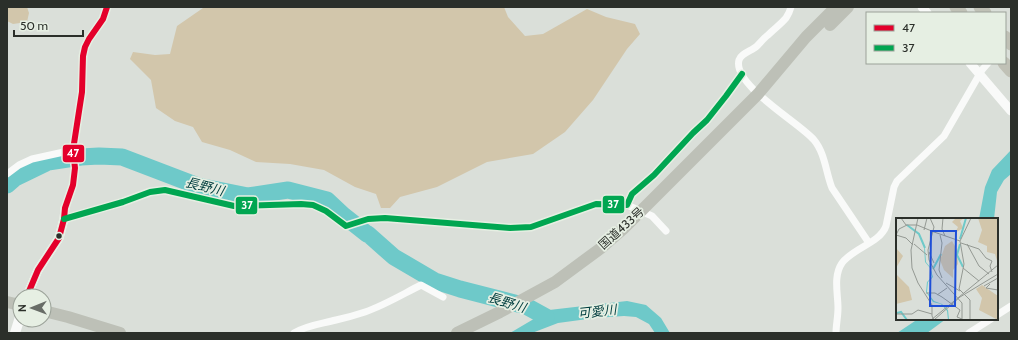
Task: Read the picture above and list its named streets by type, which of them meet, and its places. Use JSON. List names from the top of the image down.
{
  "streets": {
    "highway": ["国道433号"]
  },
  "water": ["長野川", "可愛川"],
  "lines": ["transit line 47", "transit line 37"],
  "legend": ["47", "37"],
  "scale_bar": "50 m",
  "north": "left"
}
